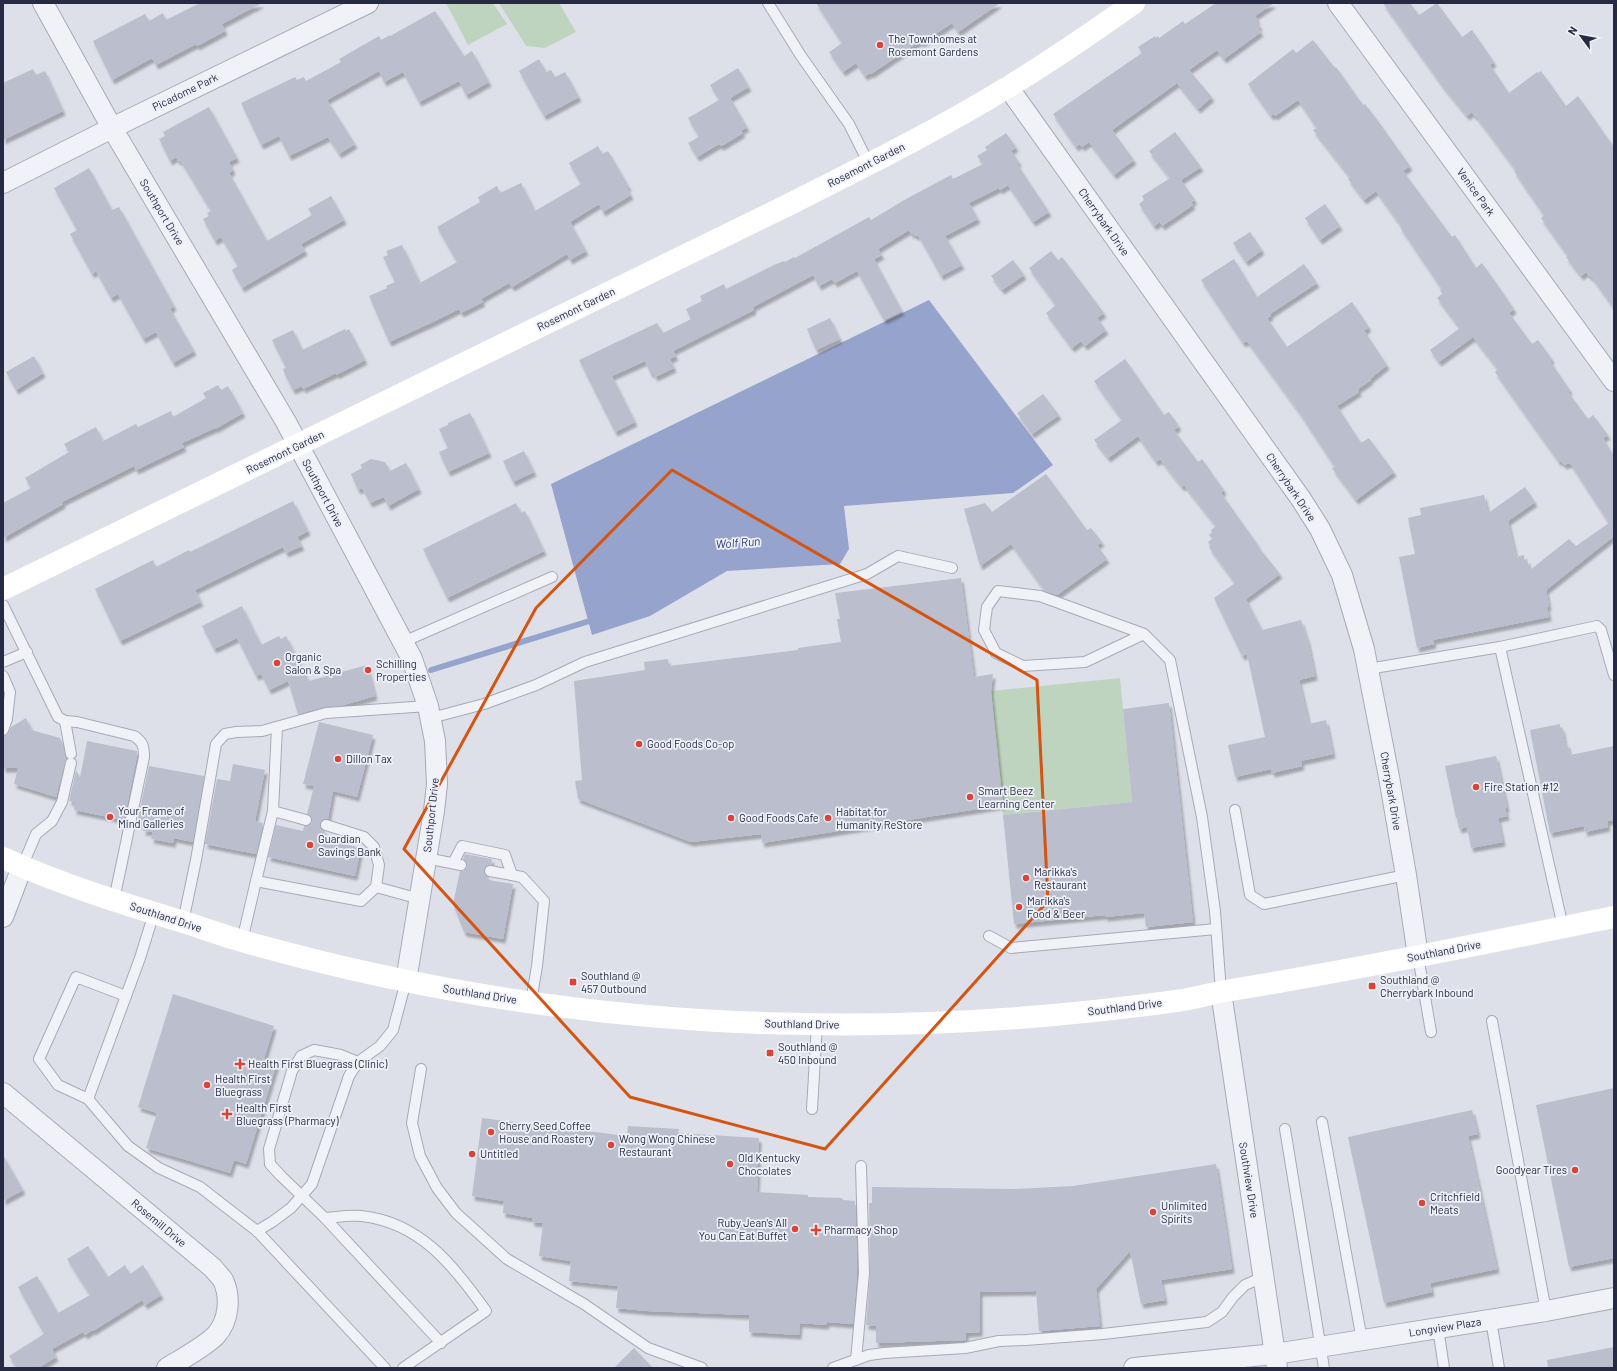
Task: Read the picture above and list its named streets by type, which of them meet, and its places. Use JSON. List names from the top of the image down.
{
  "streets": {
    "main road": ["Rosemont Garden", "Southland Drive"],
    "street": [
      "Picadome Park",
      "Venice Park",
      "Southport Drive",
      "Cherrybark Drive",
      "Southview Drive",
      "Rosemill Drive",
      "Longview Plaza"
    ]
  },
  "crossings": [
    ["Picadome Park", "Southport Drive"],
    ["Rosemont Garden", "Southport Drive"],
    ["Rosemont Garden", "Cherrybark Drive"],
    ["Southport Drive", "Southland Drive"],
    ["Cherrybark Drive", "Southland Drive"],
    ["Southland Drive", "Southview Drive"],
    ["Southview Drive", "Longview Plaza"]
  ],
  "water": ["Wolf Run"],
  "places": {
    "other": [
      "The Townhomes at Rosemont Gardens",
      "Organic Salon & Spa",
      "Schilling Properties",
      "Good Foods Co-op",
      "Dillon Tax",
      "Fire Station #12",
      "Smart Beez Learning Center",
      "Your Frame of Mind Galleries",
      "Good Foods Cafe",
      "Habitat for Humanity ReStore",
      "Guardian Savings Bank",
      "Marikka's Restaurant",
      "Marikka's Food & Beer",
      "Health First Bluegrass",
      "Cherry Seed Coffee House and Roastery",
      "Wong Wong Chinese Restaurant",
      "Untitled",
      "Old Kentucky Chocolates",
      "Goodyear Tires",
      "Critchfield Meats",
      "Unlimited Spirits",
      "Ruby Jean's All You Can Eat Buffet"
    ],
    "transit": ["Southland @ 457 Outbound", "Southland @ Cherrybark Inbound", "Southland @ 450 Inbound"],
    "health": ["Health First Bluegrass (Clinic)", "Health First Bluegrass (Pharmacy)", "Pharmacy Shop"]
  },
  "north": "top left"
}
